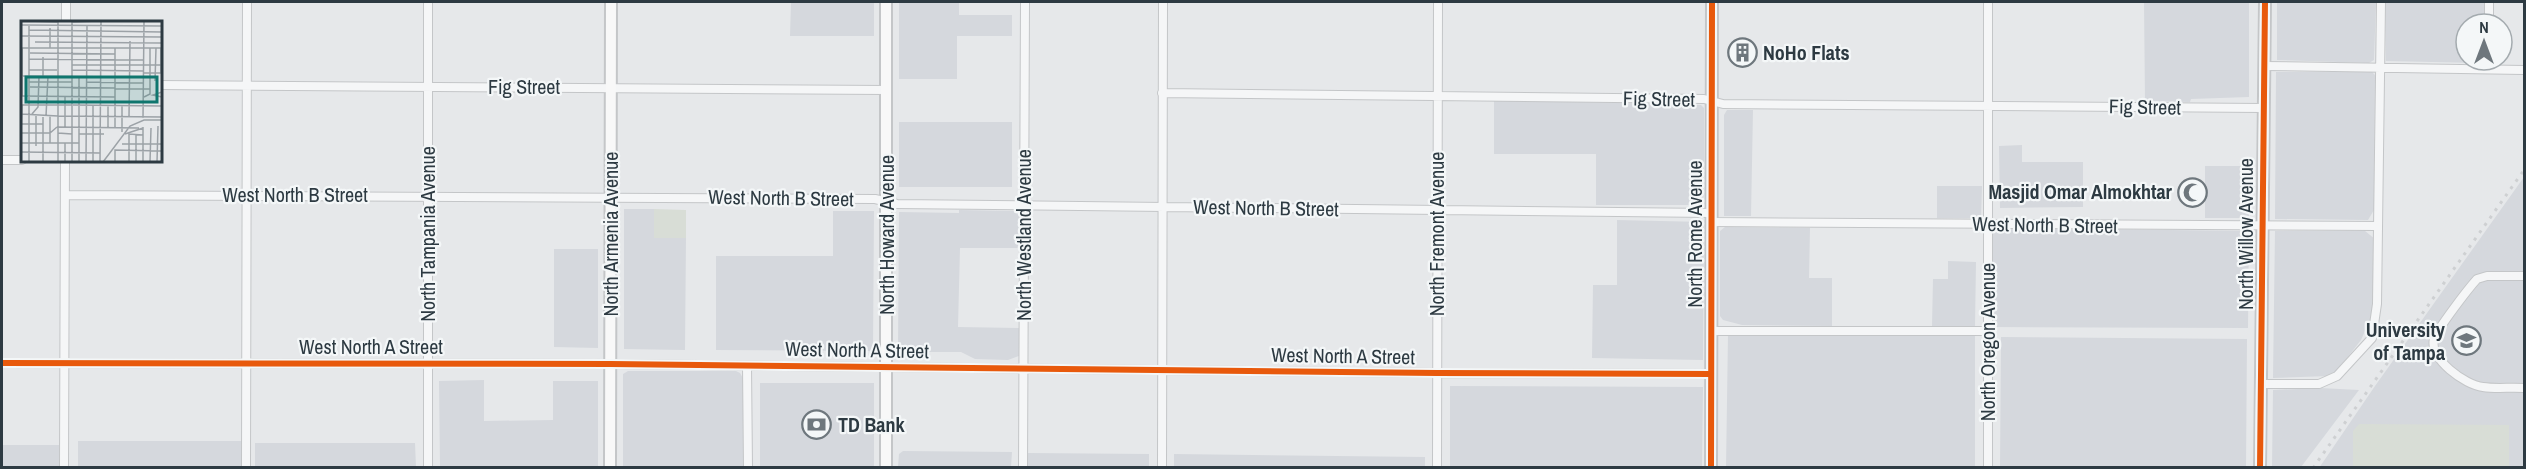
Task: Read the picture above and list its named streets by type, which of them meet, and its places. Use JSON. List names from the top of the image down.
{
  "streets": {
    "main road": [
      "North Armenia Avenue",
      "North Rome Avenue",
      "North Willow Avenue",
      "North Howard Avenue"
    ],
    "street": [
      "Fig Street",
      "West North B Street",
      "North Tampania Avenue",
      "North Fremont Avenue",
      "North Westland Avenue",
      "North Oregon Avenue",
      "West North A Street"
    ]
  },
  "crossings": [
    ["Fig Street", "North Tampania Avenue"],
    ["Fig Street", "North Armenia Avenue"],
    ["Fig Street", "North Fremont Avenue"],
    ["Fig Street", "North Rome Avenue"],
    ["Fig Street", "North Willow Avenue"],
    ["Fig Street", "North Howard Avenue"],
    ["Fig Street", "North Oregon Avenue"],
    ["West North B Street", "North Tampania Avenue"],
    ["West North B Street", "North Armenia Avenue"],
    ["West North B Street", "North Fremont Avenue"],
    ["West North B Street", "North Rome Avenue"],
    ["West North B Street", "North Willow Avenue"],
    ["West North B Street", "North Howard Avenue"],
    ["West North B Street", "North Westland Avenue"],
    ["West North B Street", "North Oregon Avenue"],
    ["North Tampania Avenue", "West North A Street"],
    ["North Armenia Avenue", "West North A Street"],
    ["North Fremont Avenue", "West North A Street"],
    ["North Rome Avenue", "West North A Street"],
    ["North Howard Avenue", "West North A Street"],
    ["North Westland Avenue", "West North A Street"]
  ],
  "places": {
    "building": ["NoHo Flats"],
    "mosque": ["Masjid Omar Almokhtar"],
    "school or university": ["University of Tampa"],
    "bank": ["TD Bank"]
  },
  "north": "top"
}
